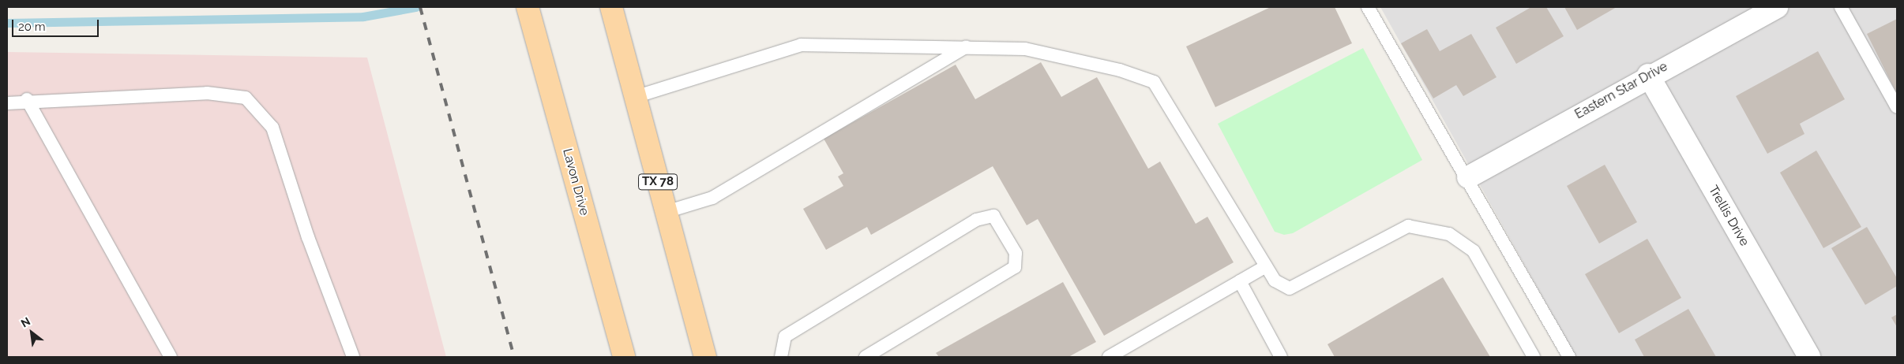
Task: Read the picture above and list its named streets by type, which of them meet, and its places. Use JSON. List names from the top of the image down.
{
  "streets": {
    "main road": ["Lavon Drive", "TX 78"],
    "street": ["Eastern Star Drive", "Trellis Drive"]
  },
  "crossings": [
    ["Eastern Star Drive", "Trellis Drive"]
  ],
  "scale_bar": "20 m",
  "north": "top left"
}
